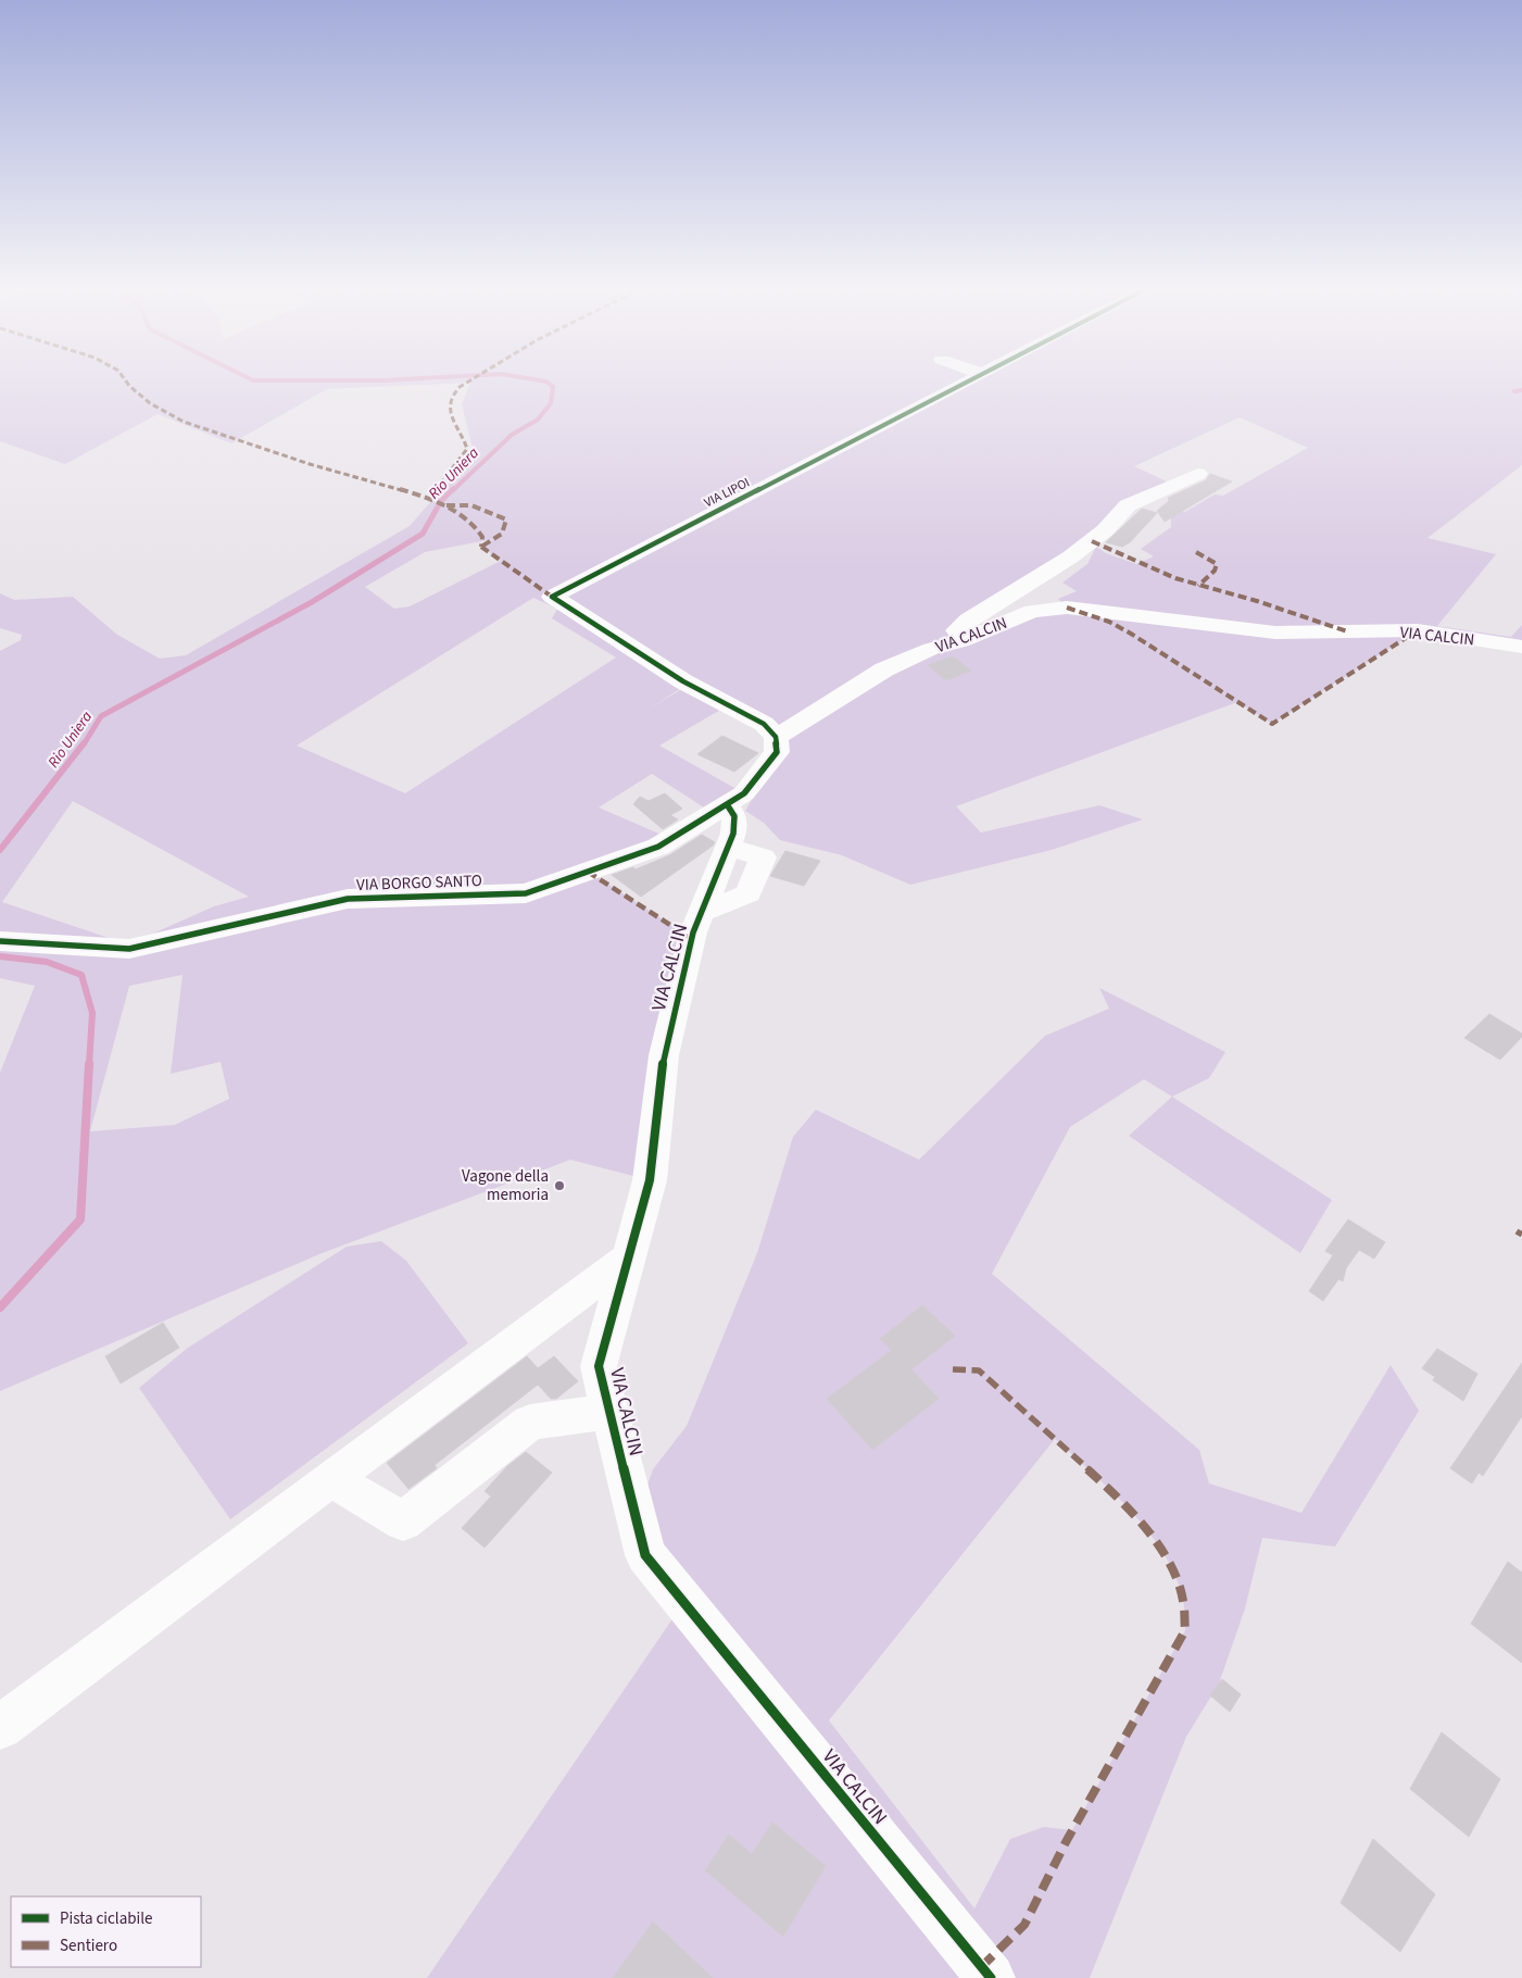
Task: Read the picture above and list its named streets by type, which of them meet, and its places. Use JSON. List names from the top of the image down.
{
  "streets": {
    "street": ["VIA LIPOI", "VIA CALCIN", "VIA BORGO SANTO"]
  },
  "crossings": [
    ["VIA LIPOI", "VIA CALCIN"],
    ["VIA CALCIN", "VIA BORGO SANTO"]
  ],
  "water": ["Rio Uniera"],
  "places": ["Vagone della memoria"],
  "legend": ["Pista ciclabile", "Sentiero"]
}
